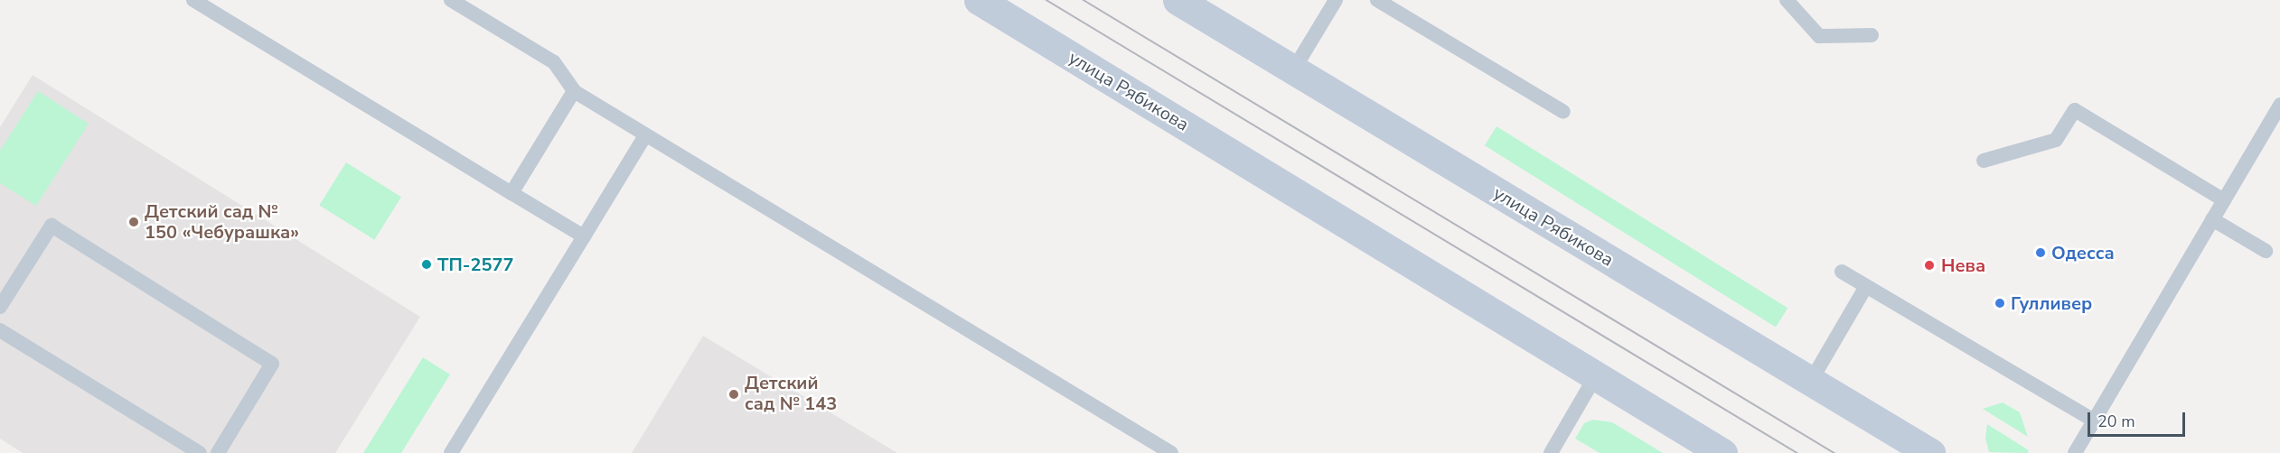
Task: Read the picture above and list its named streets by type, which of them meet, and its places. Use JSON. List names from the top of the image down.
{
  "streets": {
    "main road": ["улица Рябикова"]
  },
  "places": [
    "Детский сад № 150 «Чебурашка»",
    "Одесса",
    "ТП-2577",
    "Нева",
    "Гулливер",
    "Детский сад № 143"
  ],
  "scale_bar": "20 m"
}
